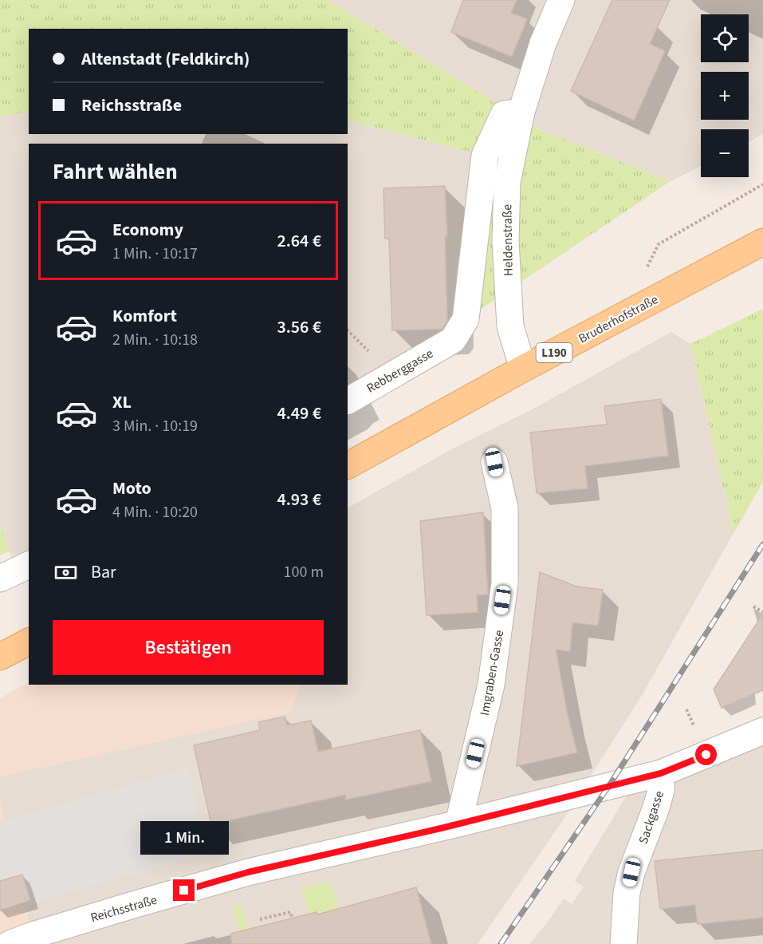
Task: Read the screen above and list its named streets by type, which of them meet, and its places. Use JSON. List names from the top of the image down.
{
  "streets": {
    "main road": ["Bruderhofstraße", "L190"],
    "street": [
      "Heldenstraße",
      "Rebberggasse",
      "Imgraben-Gasse",
      "Sackgasse",
      "Reichsstraße"
    ]
  },
  "crossings": [
    ["Heldenstraße", "Bruderhofstraße"],
    ["Heldenstraße", "Rebberggasse"],
    ["Imgraben-Gasse", "Reichsstraße"],
    ["Sackgasse", "Reichsstraße"]
  ],
  "page": {
    "map_buttons": ["+", "−"],
    "banner": ["Altenstadt (Feldkirch)", "Reichsstraße"],
    "heading": "Fahrt wählen",
    "list": [
      {
        "name": "Economy",
        "note": "1 Min. · 10:17",
        "value": "2.64 €"
      },
      {
        "name": "Komfort",
        "note": "2 Min. · 10:18",
        "value": "3.56 €"
      },
      {
        "name": "XL",
        "note": "3 Min. · 10:19",
        "value": "4.49 €"
      },
      {
        "name": "Moto",
        "note": "4 Min. · 10:20",
        "value": "4.93 €"
      }
    ],
    "pay": ["Bar", "100 m"],
    "buttons": "Bestätigen",
    "bubble": "1 Min."
  }
}
